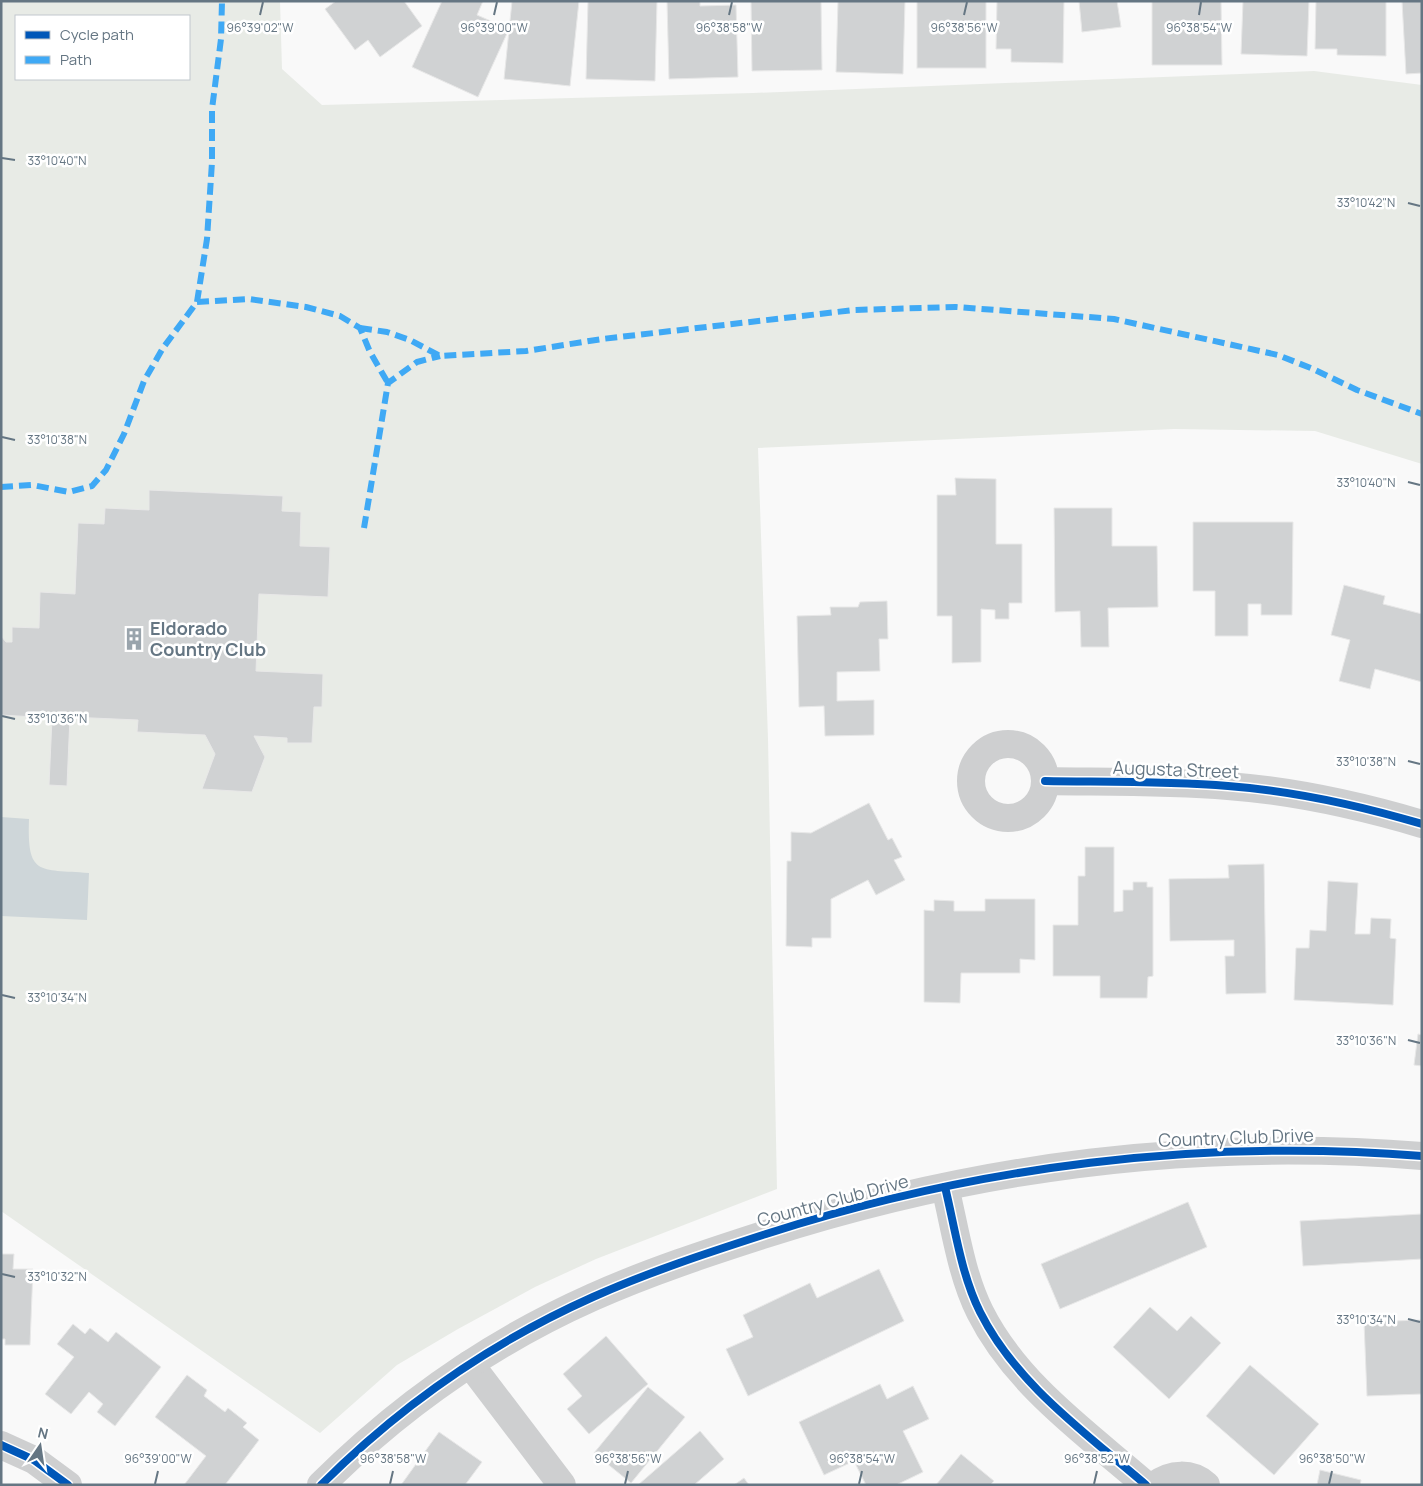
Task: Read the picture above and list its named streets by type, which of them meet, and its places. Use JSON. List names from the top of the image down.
{
  "streets": {
    "street": ["Augusta Street", "Country Club Drive"]
  },
  "places": {
    "building": ["Eldorado Country Club"]
  },
  "legend": ["Cycle path", "Path"],
  "north": "top",
  "coordinates": [
    "96°39'02\"W",
    "96°39'00\"W",
    "96°38'58\"W",
    "96°38'56\"W",
    "96°38'54\"W",
    "33°10'40\"N",
    "33°10'42\"N",
    "33°10'38\"N",
    "33°10'36\"N",
    "33°10'34\"N",
    "33°10'32\"N",
    "96°38'52\"W",
    "96°38'50\"W"
  ]
}
